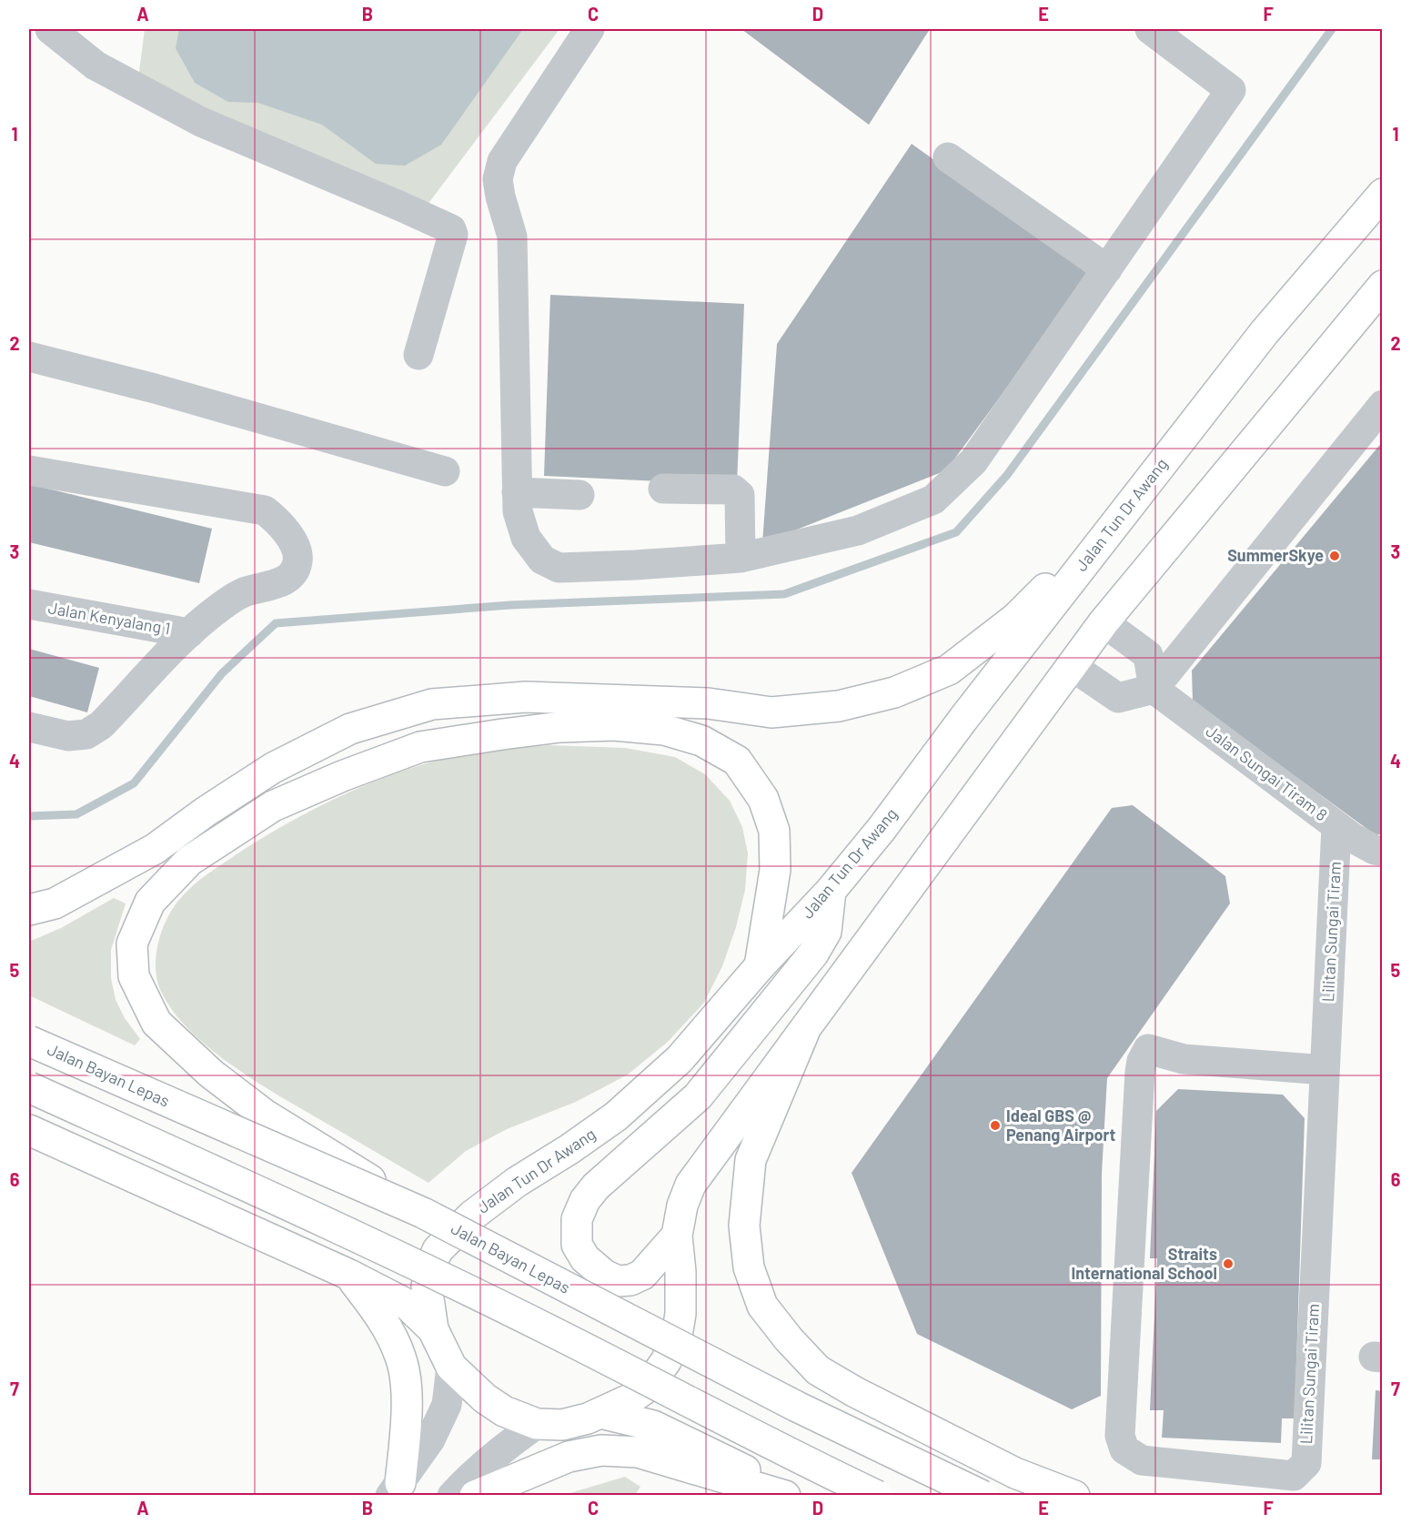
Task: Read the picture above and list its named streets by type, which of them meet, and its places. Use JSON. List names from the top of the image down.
{
  "streets": {
    "main road": ["Jalan Tun Dr Awang", "Jalan Bayan Lepas"],
    "street": ["Jalan Kenyalang 1", "Jalan Sungai Tiram 8", "Lilitan Sungai Tiram"]
  },
  "crossings": [
    ["Jalan Sungai Tiram 8", "Lilitan Sungai Tiram"]
  ],
  "places": ["SummerSkye", "Ideal GBS @ Penang Airport", "Straits International School"],
  "grid": {
    "columns": [
      "A",
      "B",
      "C",
      "D",
      "E",
      "F"
    ],
    "rows": [
      "1",
      "2",
      "3",
      "4",
      "5",
      "6",
      "7"
    ]
  }
}
